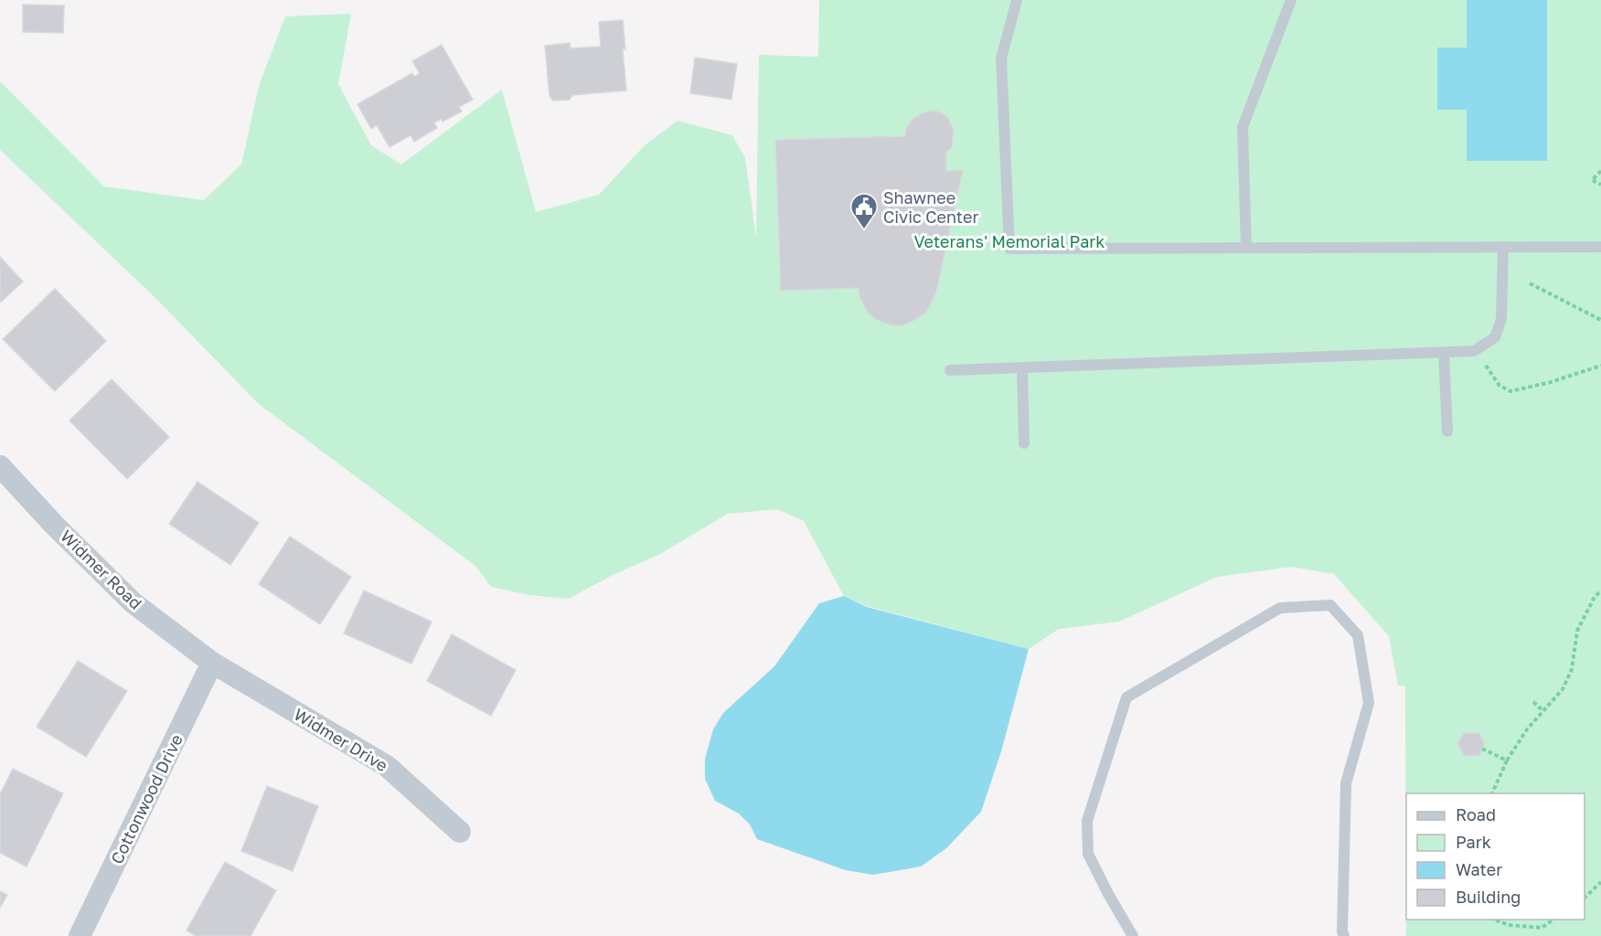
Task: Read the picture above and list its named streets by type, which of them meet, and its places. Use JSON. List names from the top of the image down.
{
  "streets": {
    "street": ["Widmer Road", "Widmer Drive", "Cottonwood Drive"]
  },
  "crossings": [
    ["Widmer Road", "Widmer Drive"],
    ["Widmer Road", "Cottonwood Drive"],
    ["Widmer Drive", "Cottonwood Drive"]
  ],
  "parks": ["Veterans' Memorial Park"],
  "places": {
    "public building": ["Shawnee Civic Center"]
  },
  "legend": [
    "Road",
    "Park",
    "Water",
    "Building"
  ]
}
